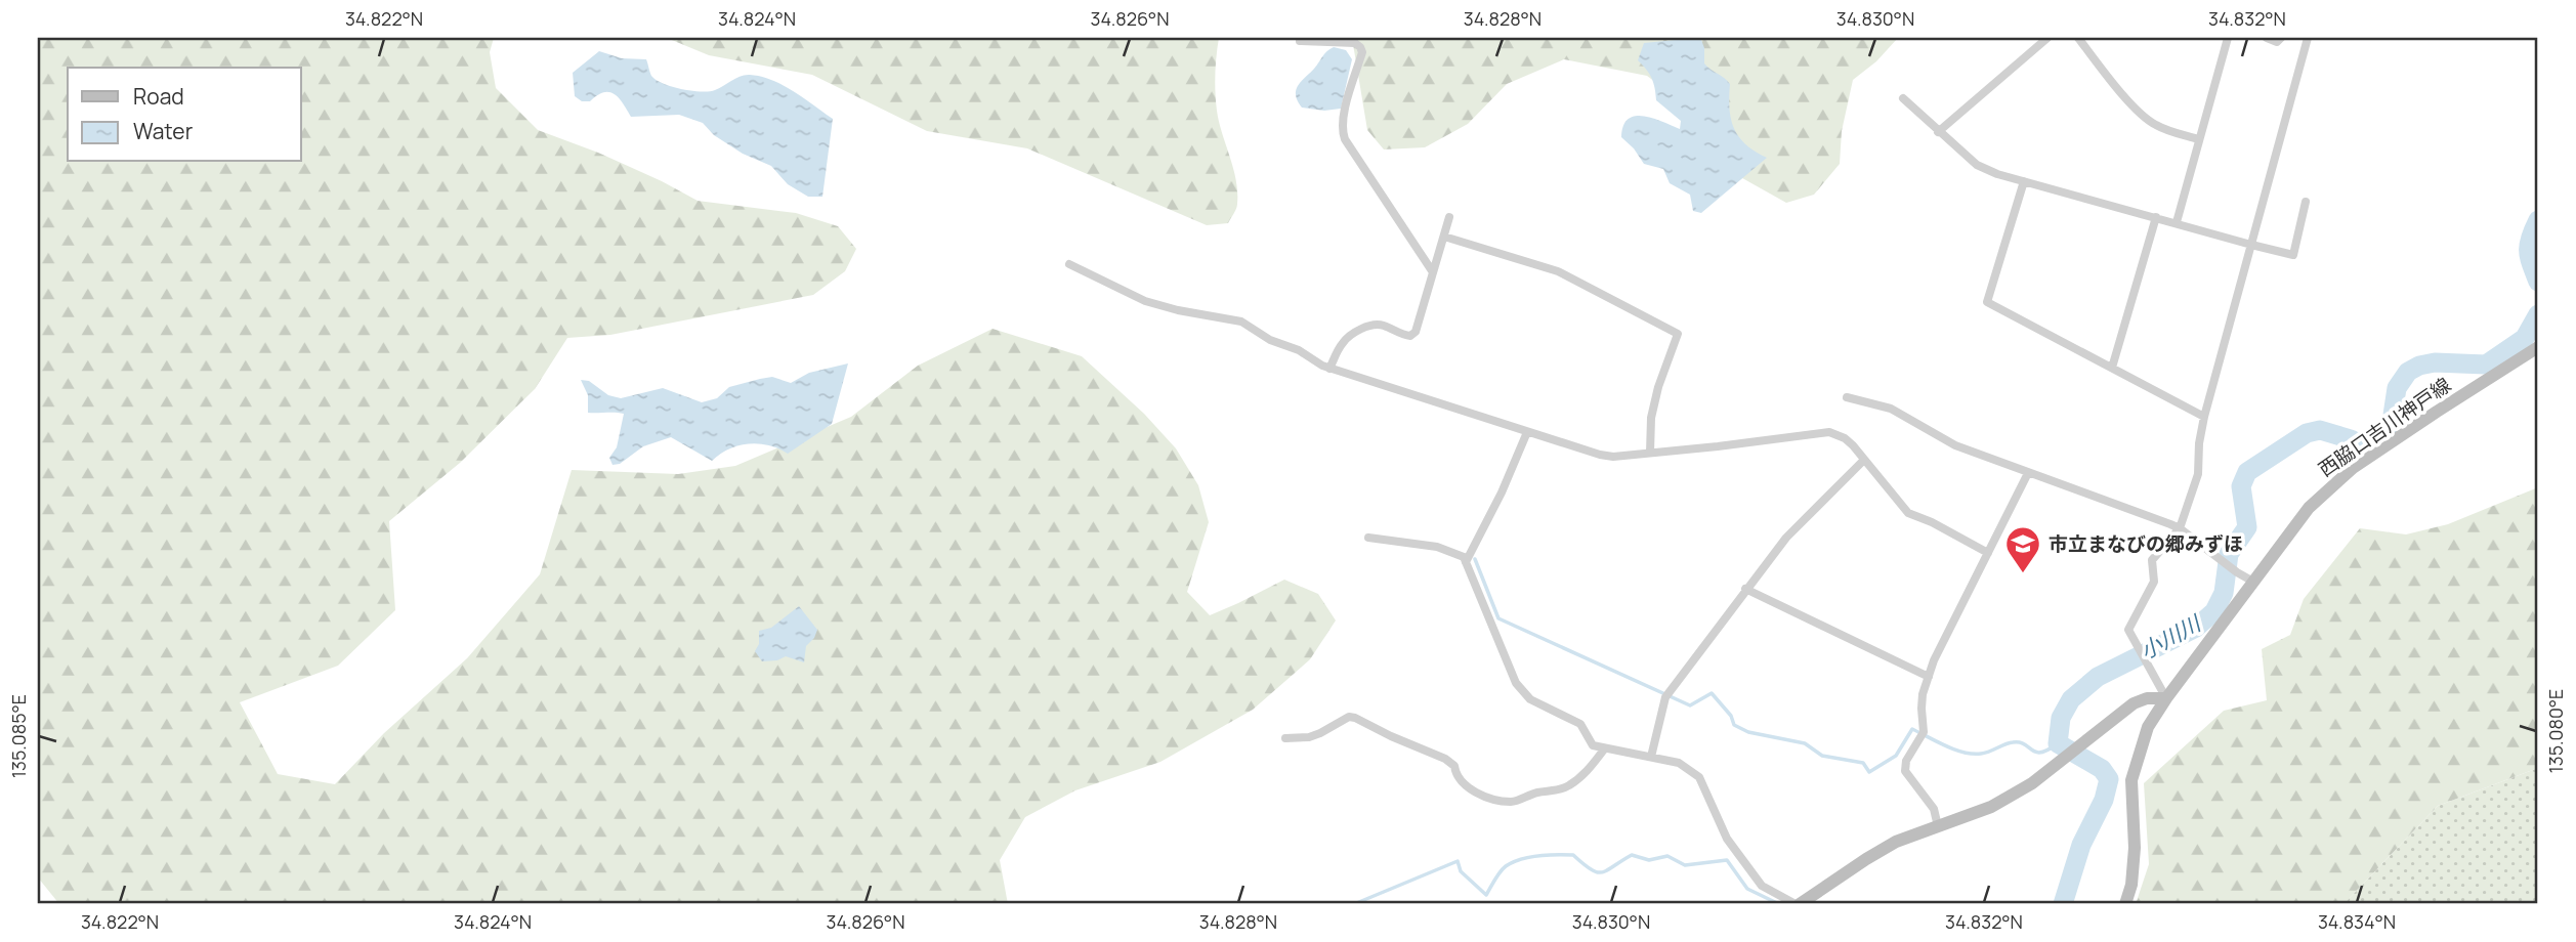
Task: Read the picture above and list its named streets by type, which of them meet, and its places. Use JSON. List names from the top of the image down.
{
  "streets": {
    "main road": ["西脇口吉川神戸線"]
  },
  "water": ["小川川"],
  "places": {
    "school or university": ["市立まなびの郷みずほ"]
  },
  "legend": ["Road", "Water"],
  "coordinates": [
    "34.822°N",
    "34.824°N",
    "34.826°N",
    "34.828°N",
    "34.830°N",
    "34.832°N",
    "135.080°E",
    "135.085°E",
    "34.834°N"
  ]
}
